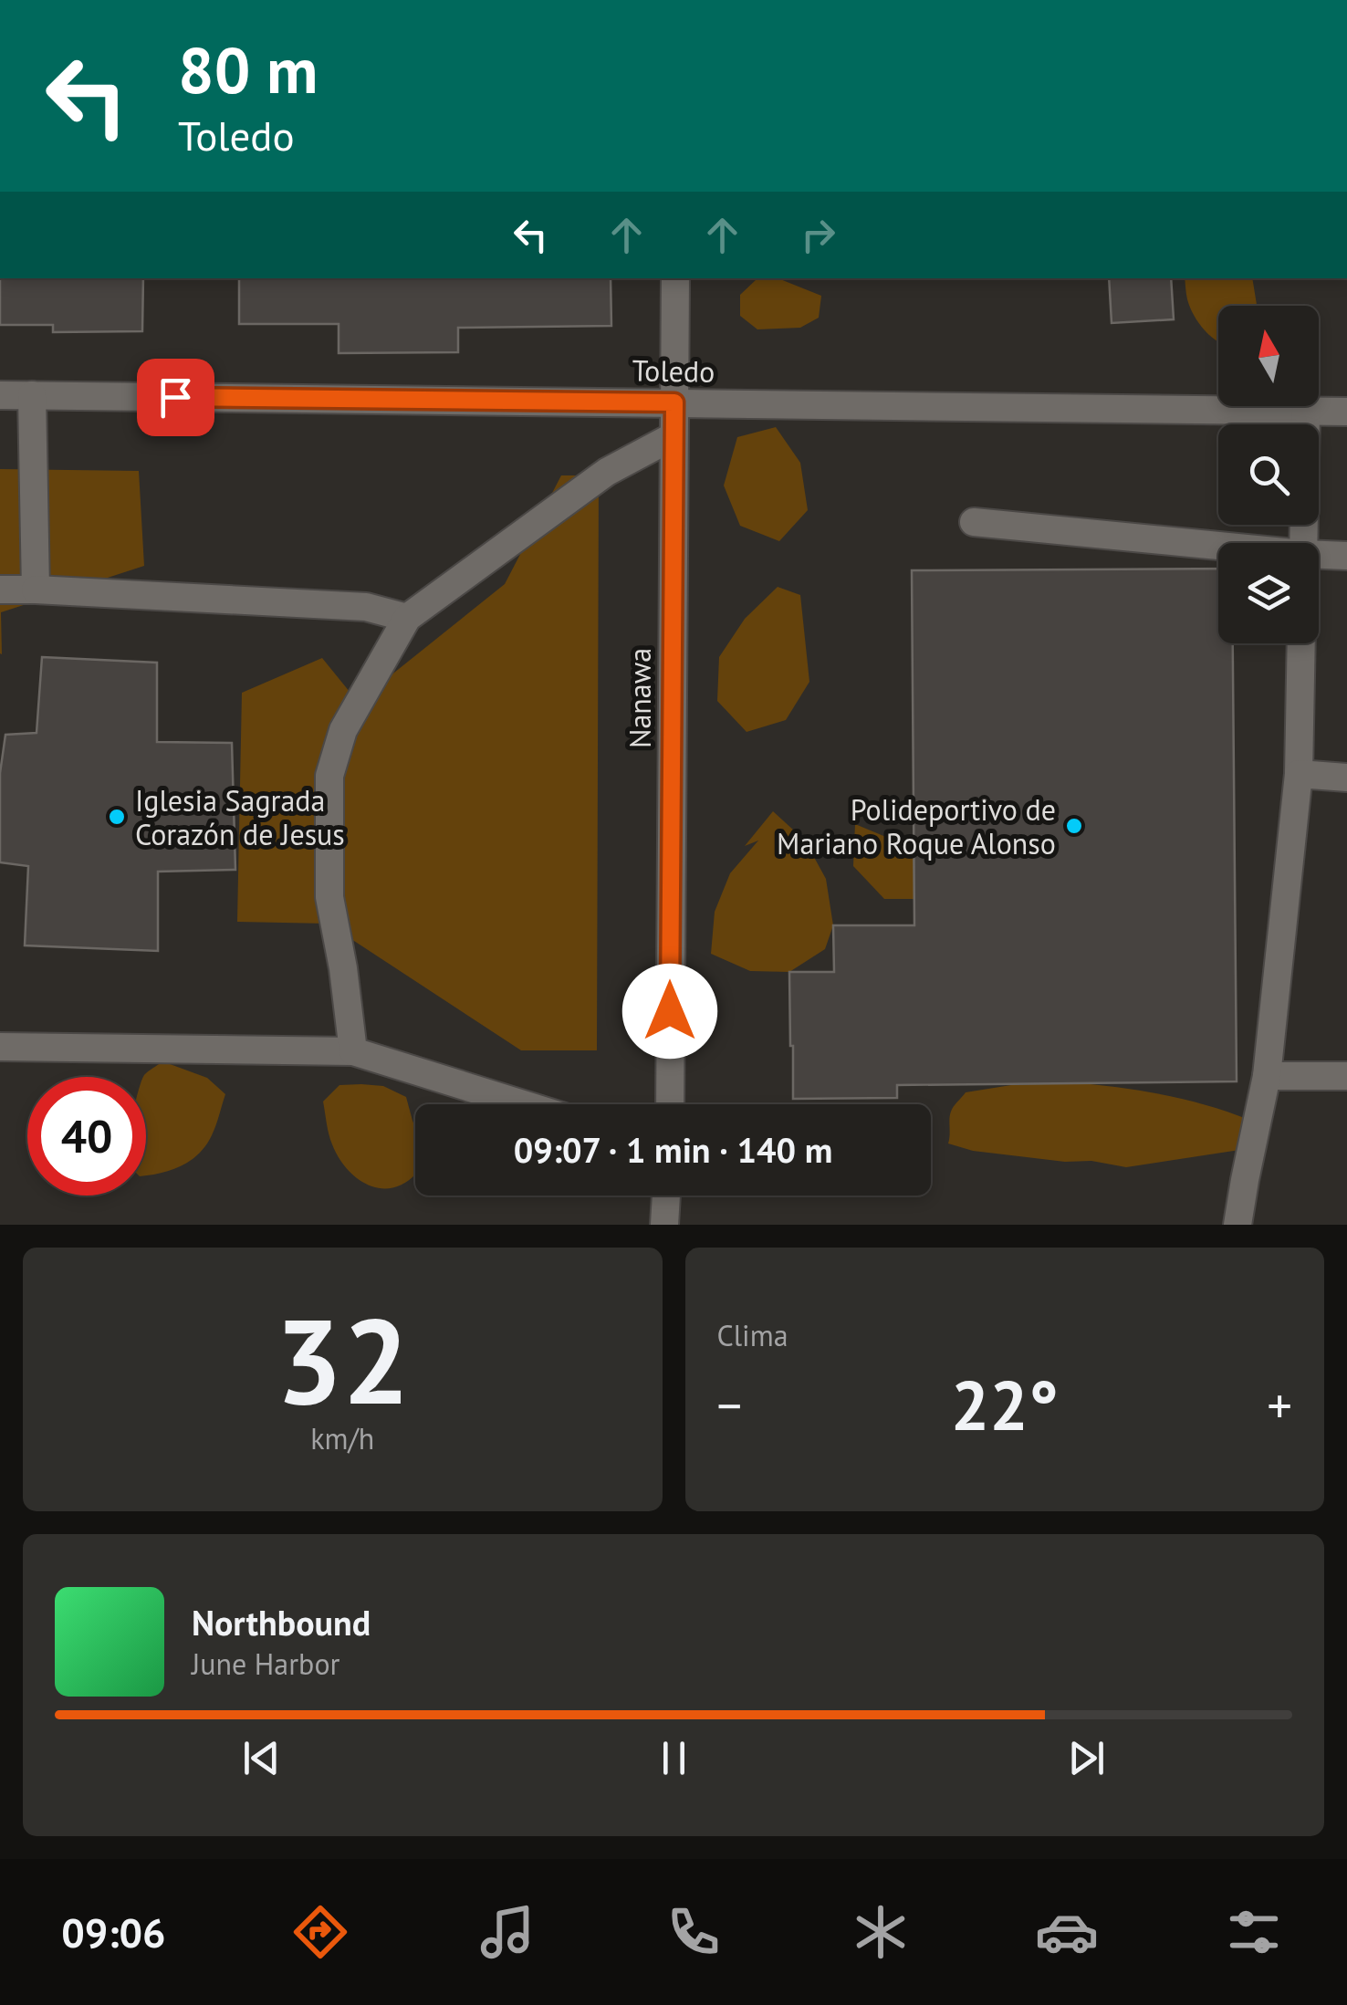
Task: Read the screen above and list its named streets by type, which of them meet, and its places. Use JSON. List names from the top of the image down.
{
  "streets": {
    "street": ["Toledo", "Nanawa"]
  },
  "crossings": [
    ["Toledo", "Nanawa"]
  ],
  "places": ["Iglesia Sagrada Corazón de Jesus", "Polideportivo de Mariano Roque Alonso"],
  "north": "top",
  "page": {
    "turn": ["80 m", "Toledo"],
    "limit": "40",
    "trip": "09:07 · 1 min · 140 m",
    "tile": [
      ["32", "km/h"],
      "Clima"
    ],
    "heat": ["−", "22°", "+"],
    "song": ["Northbound", "June Harbor"],
    "tabs": "09:06"
  }
}
